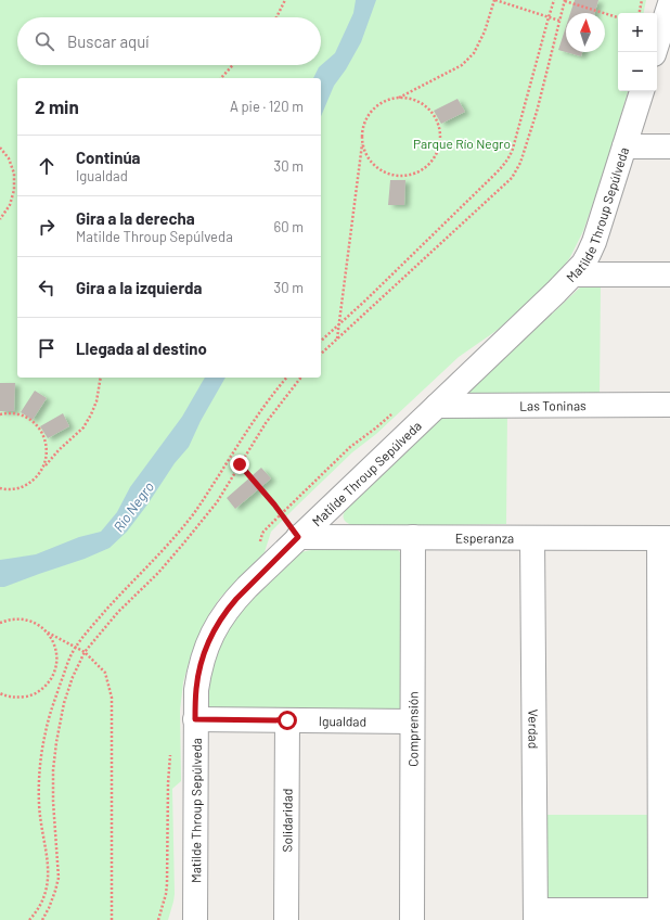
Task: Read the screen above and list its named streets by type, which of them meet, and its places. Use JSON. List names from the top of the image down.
{
  "streets": {
    "street": [
      "Matilde Throup Sepúlveda",
      "Las Toninas",
      "Esperanza",
      "Igualdad",
      "Comprensión",
      "Verdad",
      "Solidaridad"
    ]
  },
  "crossings": [
    ["Matilde Throup Sepúlveda", "Las Toninas"],
    ["Matilde Throup Sepúlveda", "Esperanza"],
    ["Matilde Throup Sepúlveda", "Igualdad"],
    ["Esperanza", "Comprensión"],
    ["Esperanza", "Verdad"],
    ["Igualdad", "Comprensión"],
    ["Igualdad", "Solidaridad"]
  ],
  "water": ["Río Negro"],
  "parks": ["Parque Río Negro"],
  "north": "top",
  "page": {
    "map_buttons": ["+", "−"],
    "search": "Buscar aquí",
    "heading": ["2 min", "A pie · 120 m"],
    "list": [
      ["Continúa", "Igualdad", "30 m"],
      ["Gira a la derecha", "Matilde Throup Sepúlveda", "60 m"],
      ["Gira a la izquierda", "30 m"],
      "Llegada al destino"
    ]
  }
}
